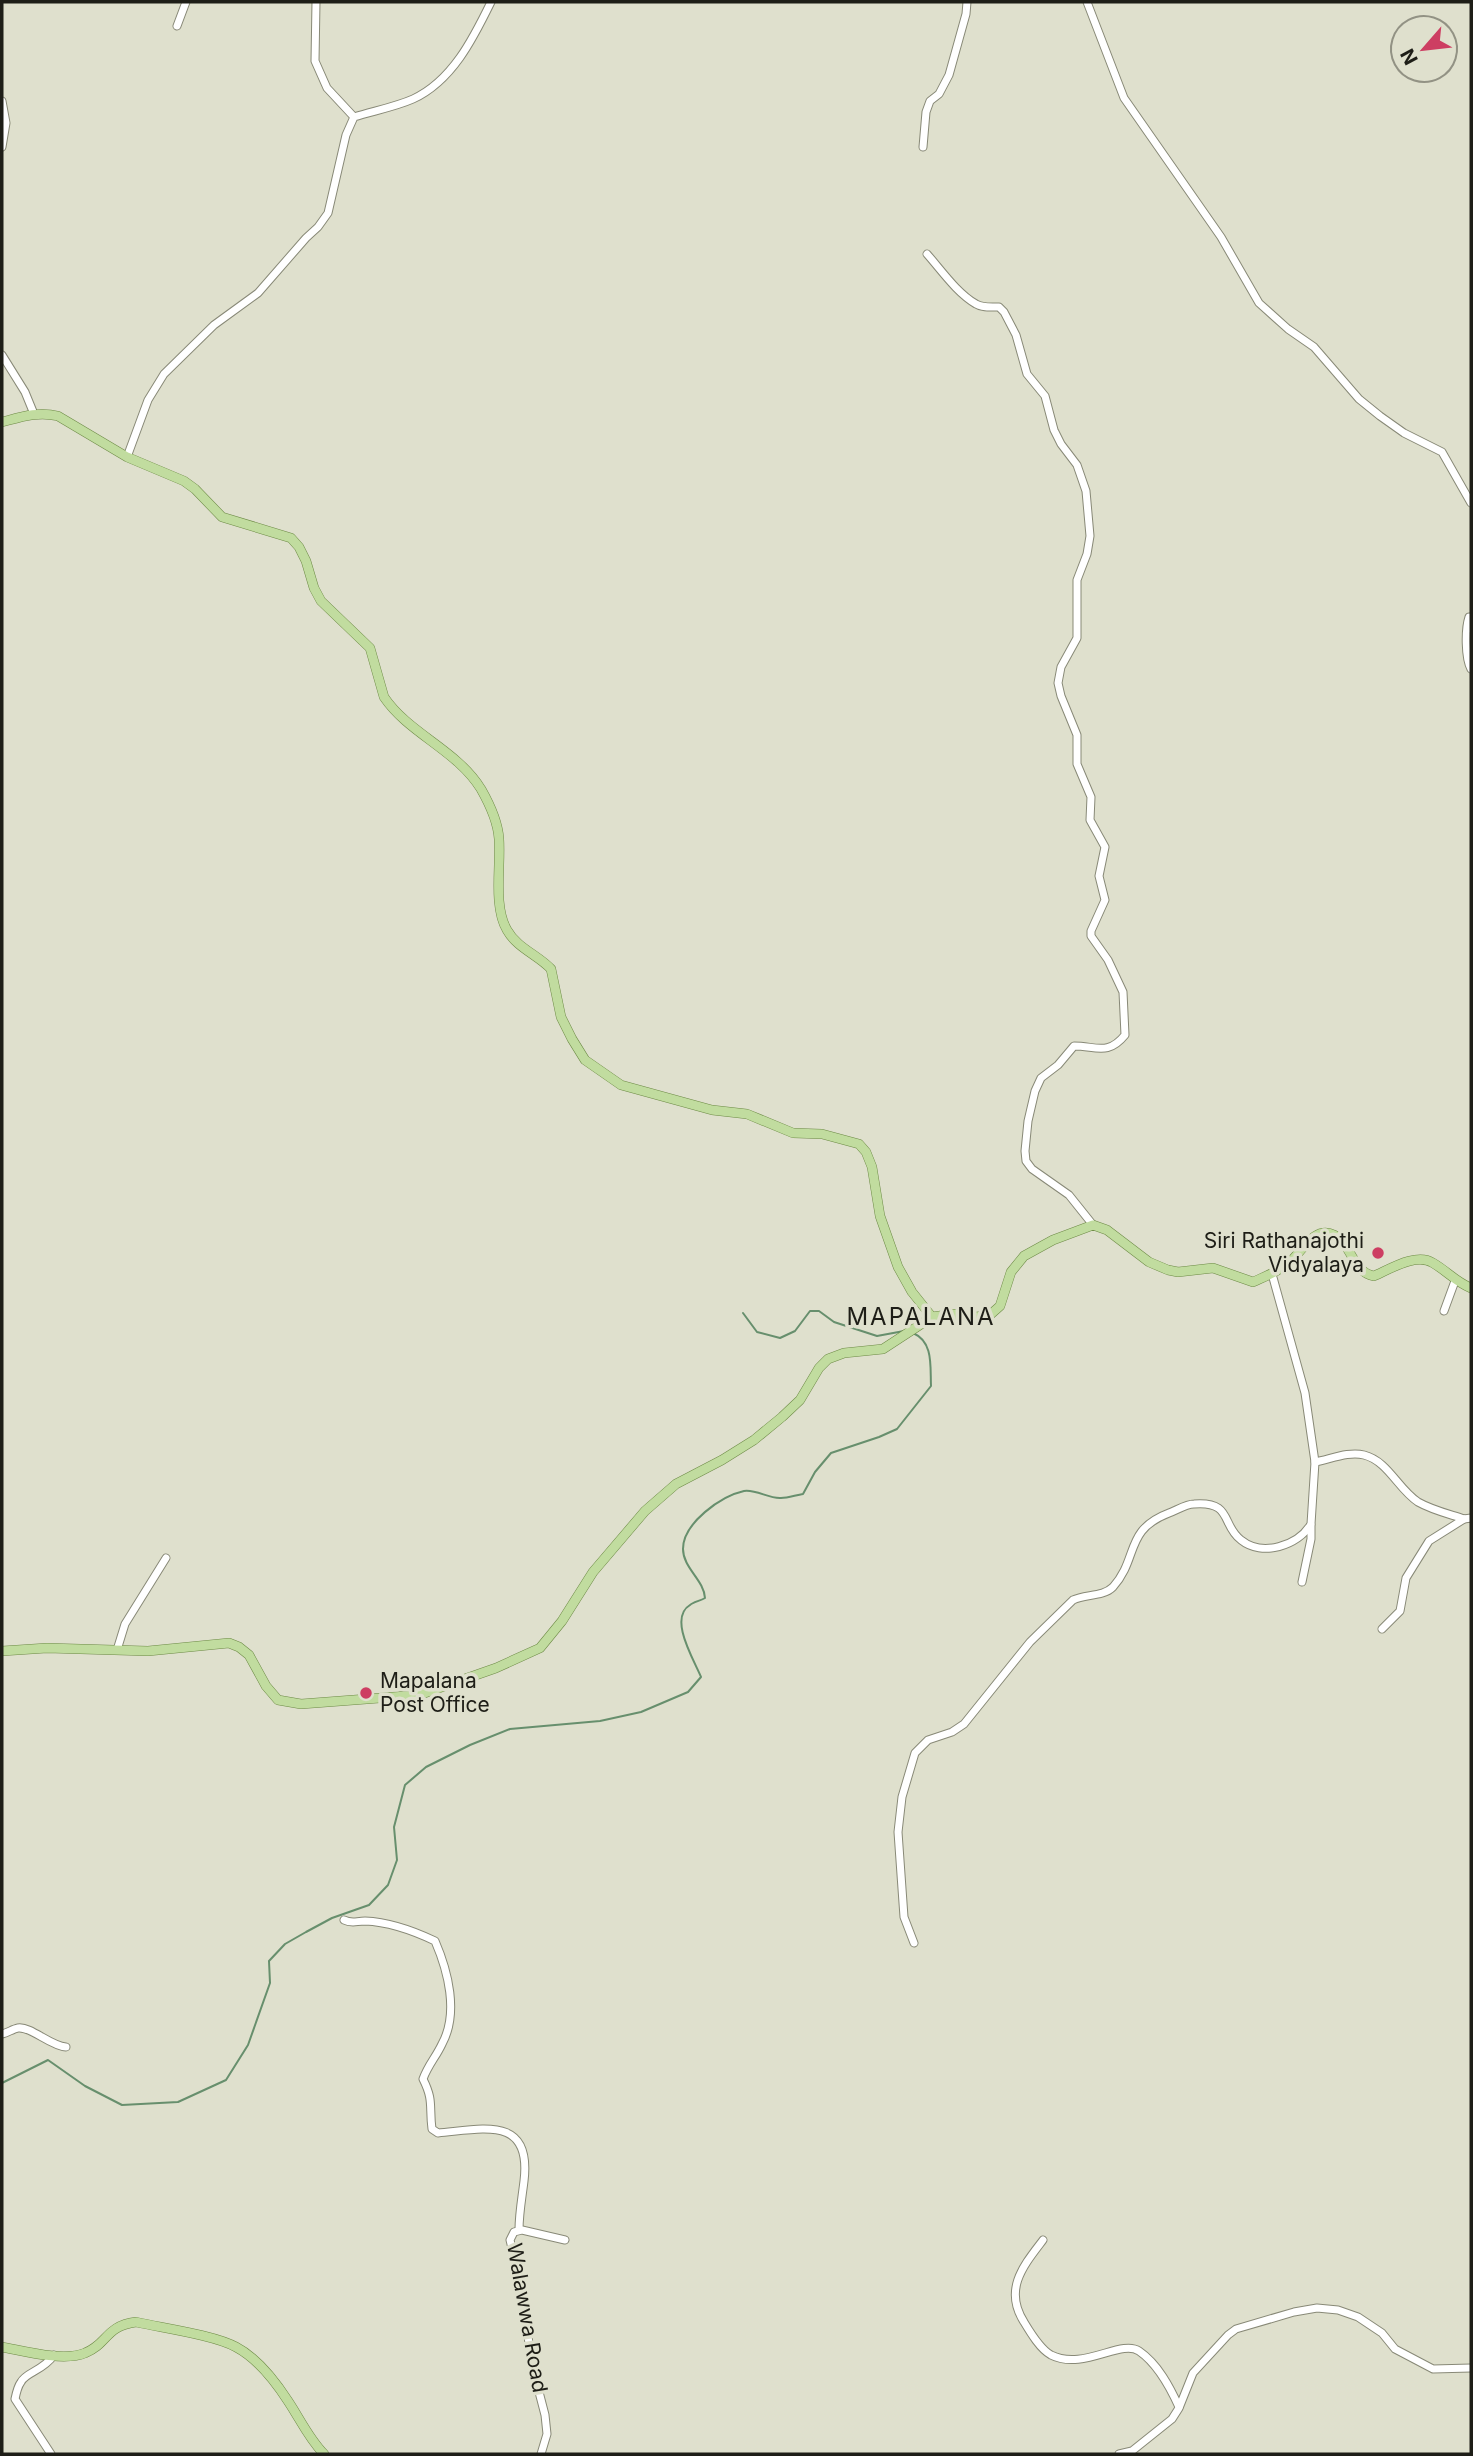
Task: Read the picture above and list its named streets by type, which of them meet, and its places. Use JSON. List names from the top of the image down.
{
  "streets": {
    "street": ["Walawwa Road"]
  },
  "districts": ["MAPALANA"],
  "places": ["Siri Rathanajothi Vidyalaya", "Mapalana Post Office"],
  "north": "bottom left"
}
